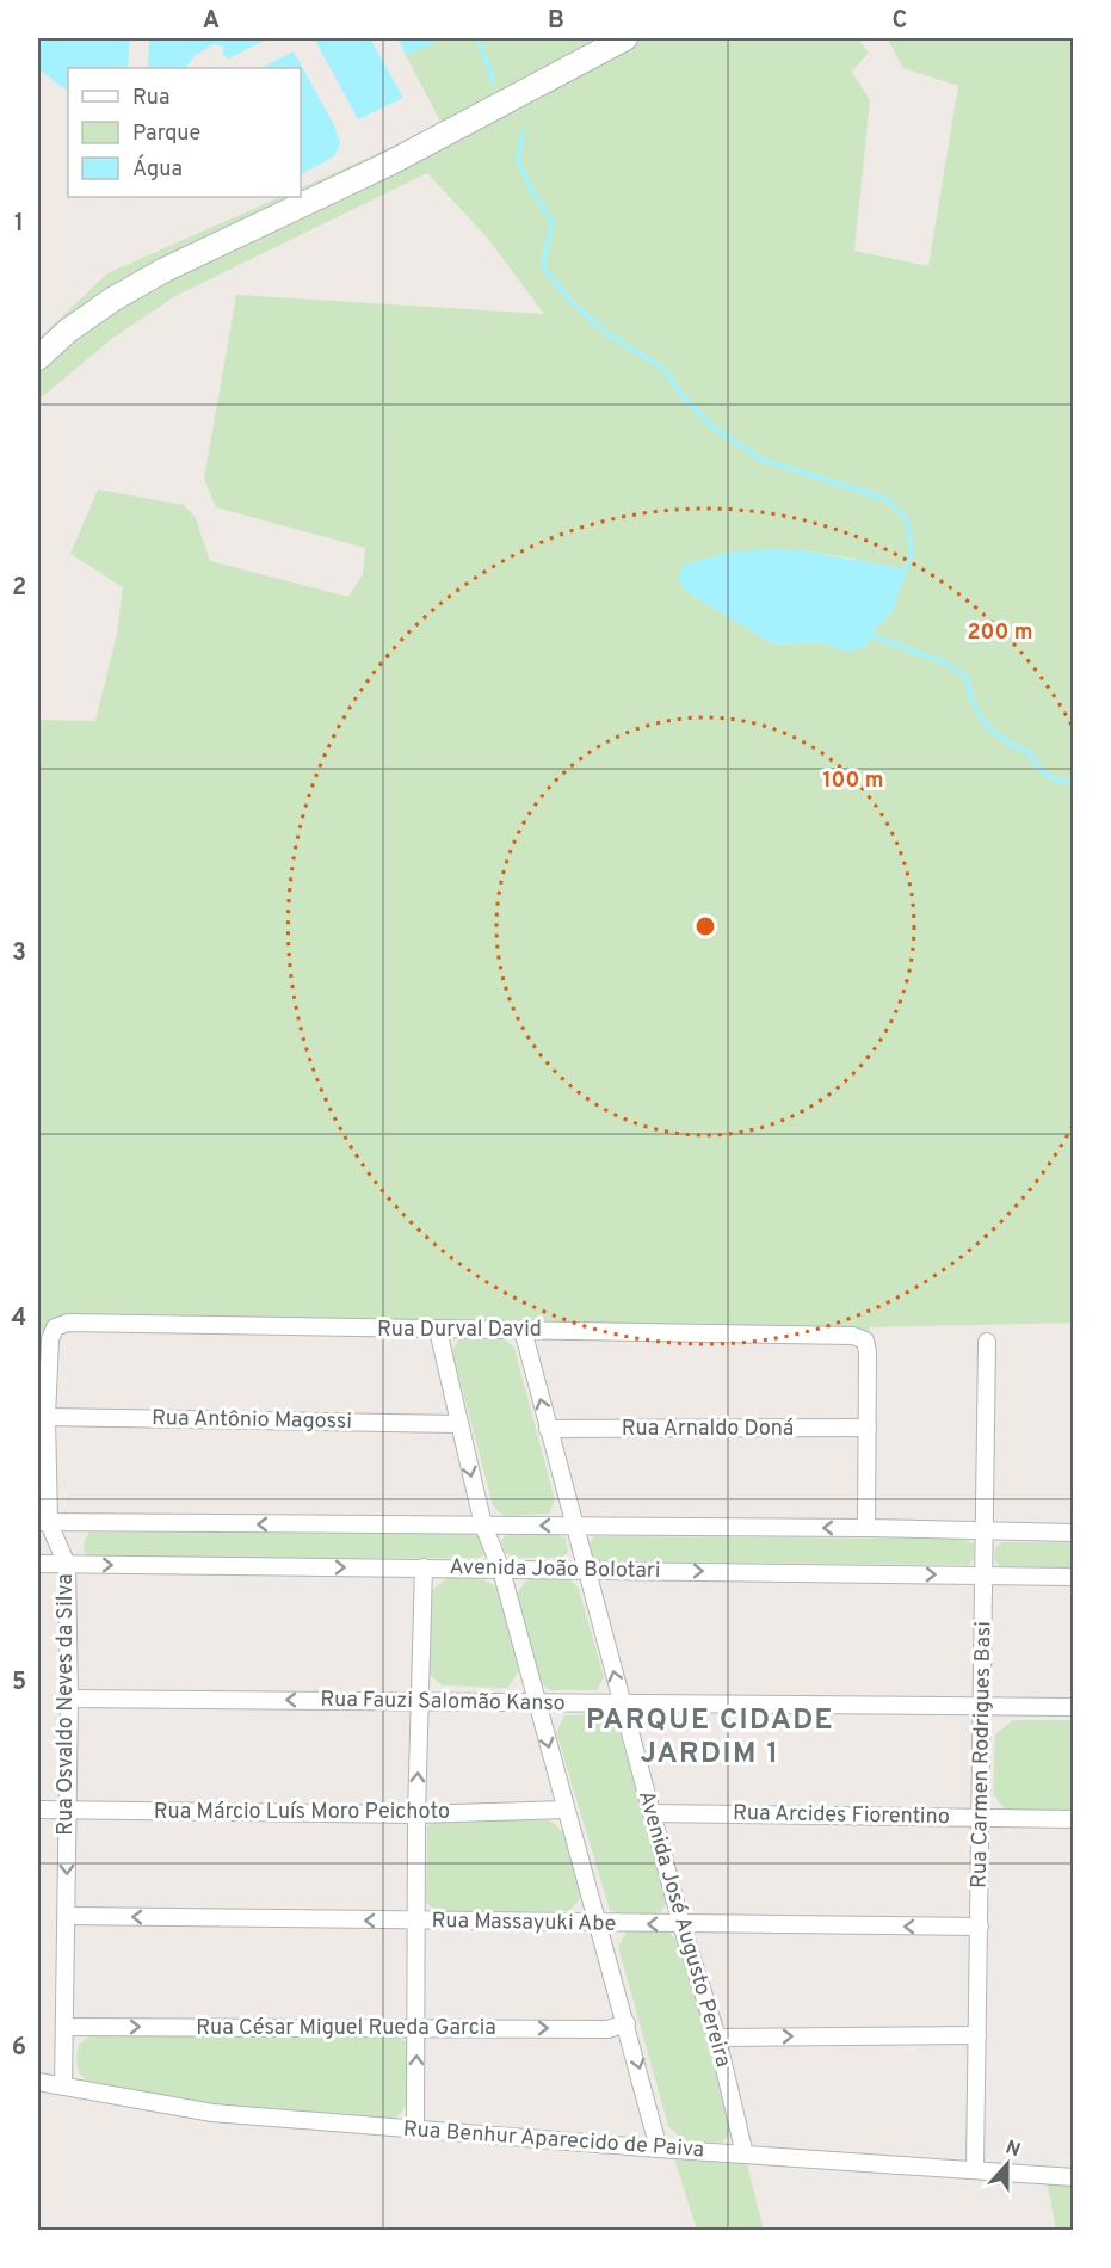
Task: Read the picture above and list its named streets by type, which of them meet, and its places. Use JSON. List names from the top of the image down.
{
  "streets": {
    "street": [
      "Rua Durval David",
      "Rua Antônio Magossi",
      "Rua Arnaldo Doná",
      "Avenida João Bolotari",
      "Rua Fauzi Salomão Kanso",
      "Rua Osvaldo Neves da Silva",
      "Rua Carmen Rodrigues Basi",
      "Rua Márcio Luís Moro Peichoto",
      "Rua Arcides Fiorentino",
      "Rua Massayuki Abe",
      "Avenida José Augusto Pereira",
      "Rua César Miguel Rueda Garcia",
      "Rua Benhur Aparecido de Paiva"
    ]
  },
  "crossings": [
    ["Rua Durval David", "Rua Arnaldo Doná"],
    ["Rua Durval David", "Rua Osvaldo Neves da Silva"],
    ["Rua Durval David", "Avenida José Augusto Pereira"],
    ["Rua Antônio Magossi", "Rua Osvaldo Neves da Silva"],
    ["Rua Arnaldo Doná", "Avenida José Augusto Pereira"],
    ["Avenida João Bolotari", "Rua Osvaldo Neves da Silva"],
    ["Avenida João Bolotari", "Rua Carmen Rodrigues Basi"],
    ["Avenida João Bolotari", "Avenida José Augusto Pereira"],
    ["Rua Fauzi Salomão Kanso", "Rua Osvaldo Neves da Silva"],
    ["Rua Fauzi Salomão Kanso", "Rua Carmen Rodrigues Basi"],
    ["Rua Fauzi Salomão Kanso", "Avenida José Augusto Pereira"],
    ["Rua Osvaldo Neves da Silva", "Rua Márcio Luís Moro Peichoto"],
    ["Rua Osvaldo Neves da Silva", "Rua Massayuki Abe"],
    ["Rua Osvaldo Neves da Silva", "Rua César Miguel Rueda Garcia"],
    ["Rua Osvaldo Neves da Silva", "Rua Benhur Aparecido de Paiva"],
    ["Rua Carmen Rodrigues Basi", "Rua Arcides Fiorentino"],
    ["Rua Carmen Rodrigues Basi", "Rua Massayuki Abe"],
    ["Rua Carmen Rodrigues Basi", "Rua Benhur Aparecido de Paiva"],
    ["Rua Arcides Fiorentino", "Avenida José Augusto Pereira"],
    ["Rua Massayuki Abe", "Avenida José Augusto Pereira"],
    ["Avenida José Augusto Pereira", "Rua Benhur Aparecido de Paiva"]
  ],
  "one_way": ["Rua César Miguel Rueda Garcia"],
  "districts": ["PARQUE CIDADE JARDIM 1"],
  "legend": ["Rua", "Parque", "Água"],
  "north": "top",
  "grid": {
    "columns": ["A", "B", "C"],
    "rows": [
      "1",
      "2",
      "3",
      "4",
      "5",
      "6"
    ]
  },
  "rings": ["200 m", "100 m"]
}
